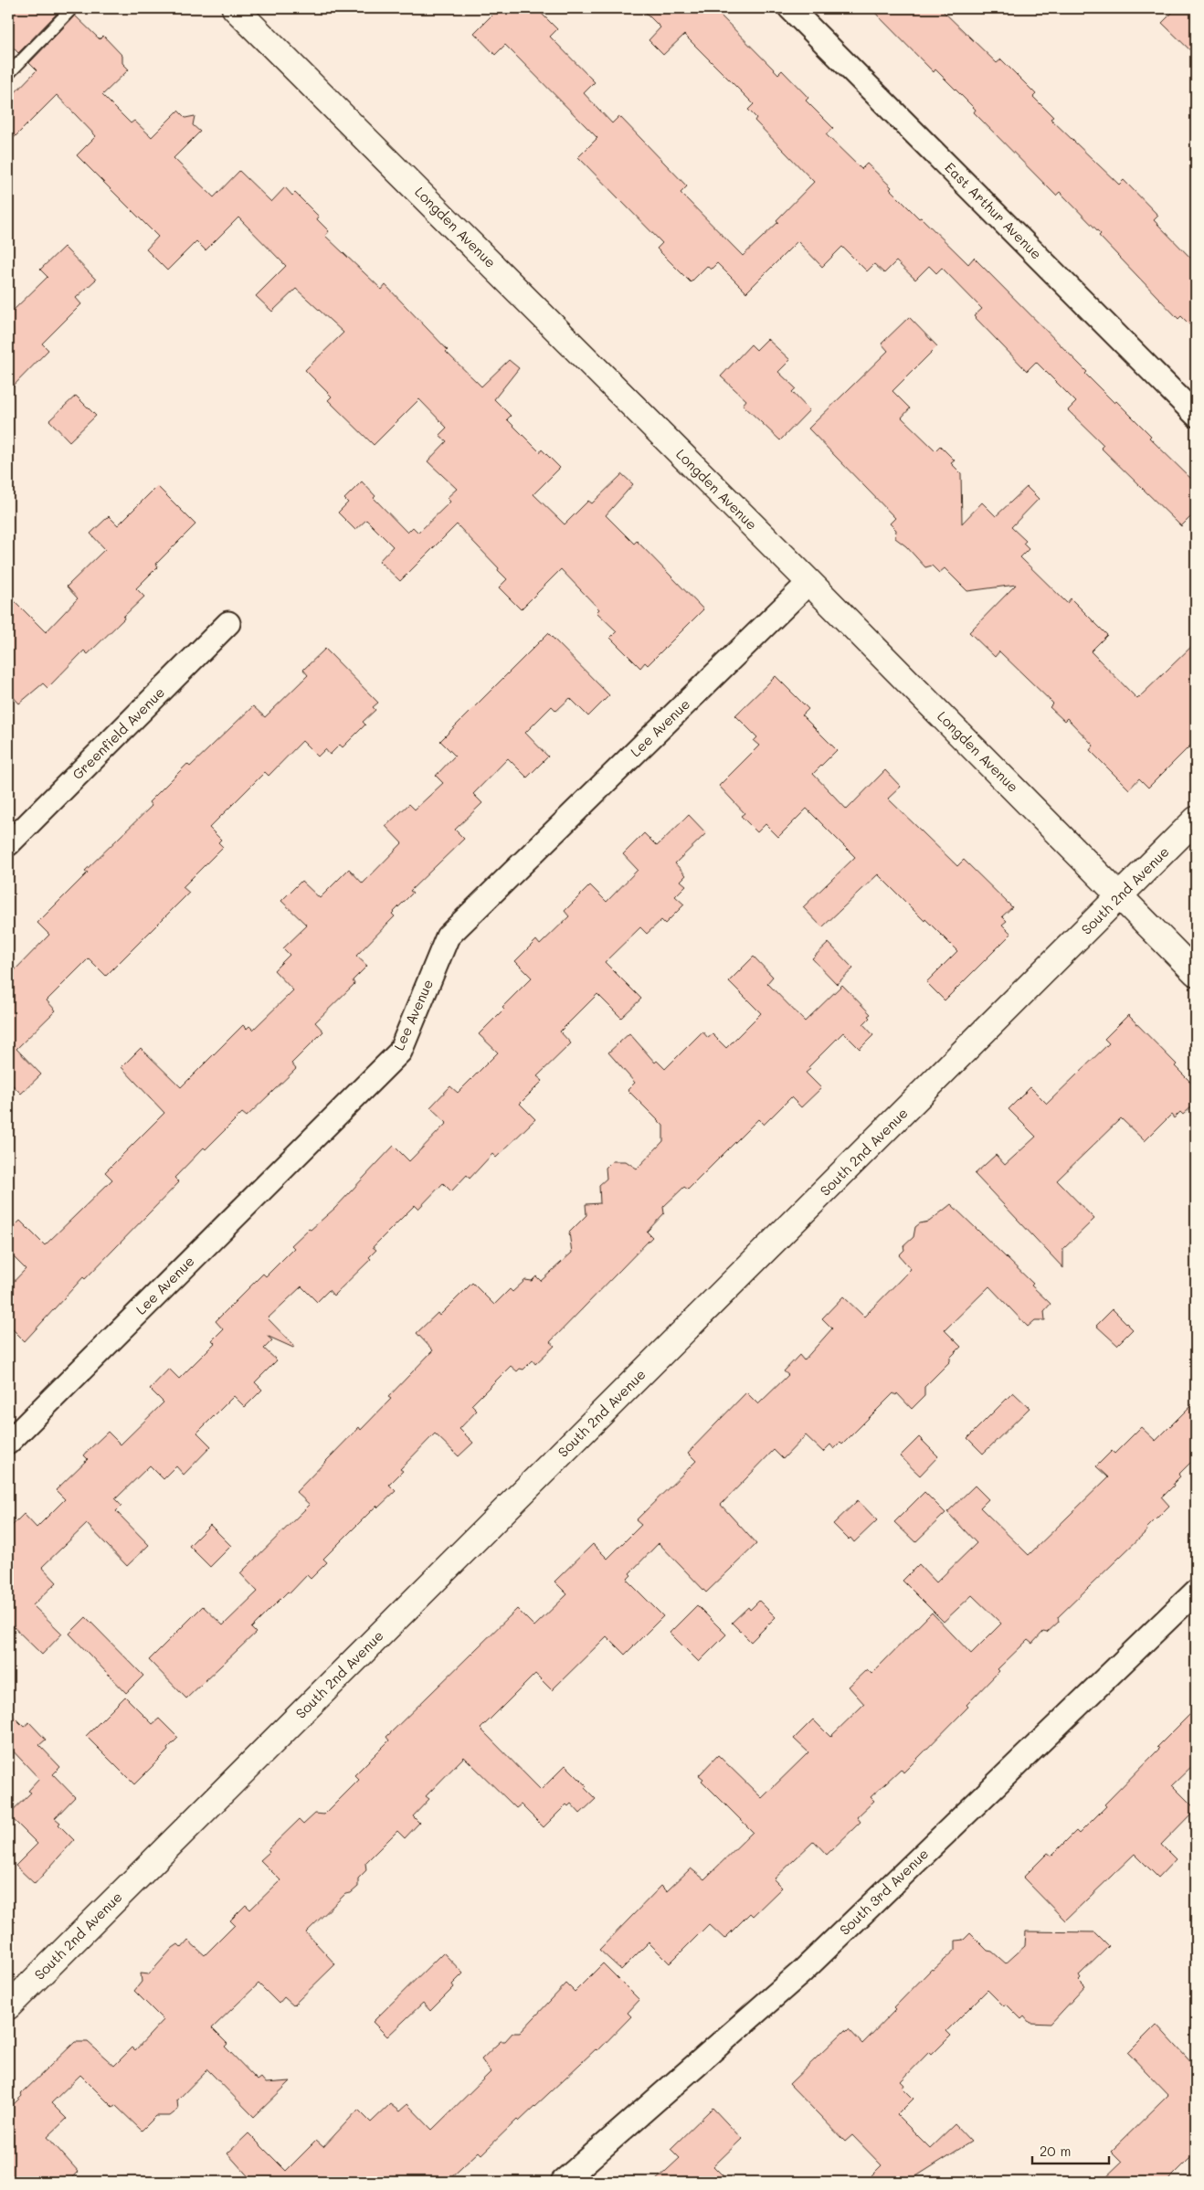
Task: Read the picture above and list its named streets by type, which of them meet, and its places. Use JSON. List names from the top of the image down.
{
  "streets": {
    "street": [
      "East Arthur Avenue",
      "Longden Avenue",
      "Lee Avenue",
      "Greenfield Avenue",
      "South 2nd Avenue",
      "South 3rd Avenue"
    ]
  },
  "crossings": [
    ["Longden Avenue", "Lee Avenue"],
    ["Longden Avenue", "South 2nd Avenue"]
  ],
  "scale_bar": "20 m"
}
